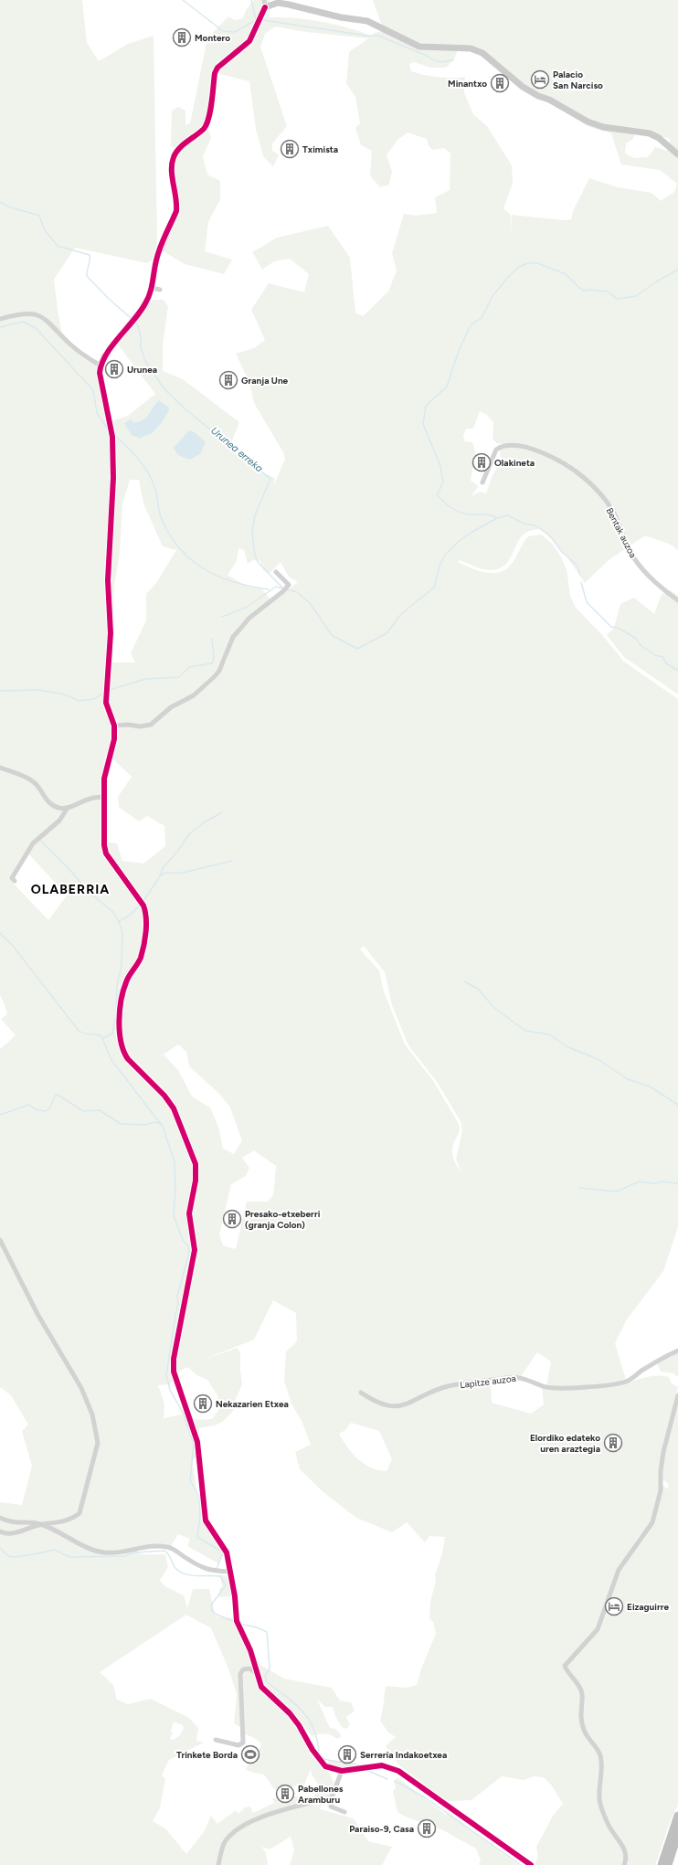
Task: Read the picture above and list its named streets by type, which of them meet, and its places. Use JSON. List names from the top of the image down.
{
  "streets": {
    "street": ["Bentak auzoa", "Lapitze auzoa"]
  },
  "districts": ["OLABERRIA"],
  "water": ["Urunea erreka"],
  "places": {
    "building": [
      "Montero",
      "Minantxo",
      "Tximista",
      "Urunea",
      "Granja Une",
      "Olakineta",
      "Presako-etxeberri (granja Colon)",
      "Nekazarien Etxea",
      "Elordiko edateko uren araztegia",
      "Serrería Indakoetxea",
      "Pabellones Aramburu",
      "Paraiso-9, Casa"
    ],
    "hotel": ["Palacio San Narciso", "Eizaguirre"],
    "sports": ["Trinkete Borda"]
  }
}
